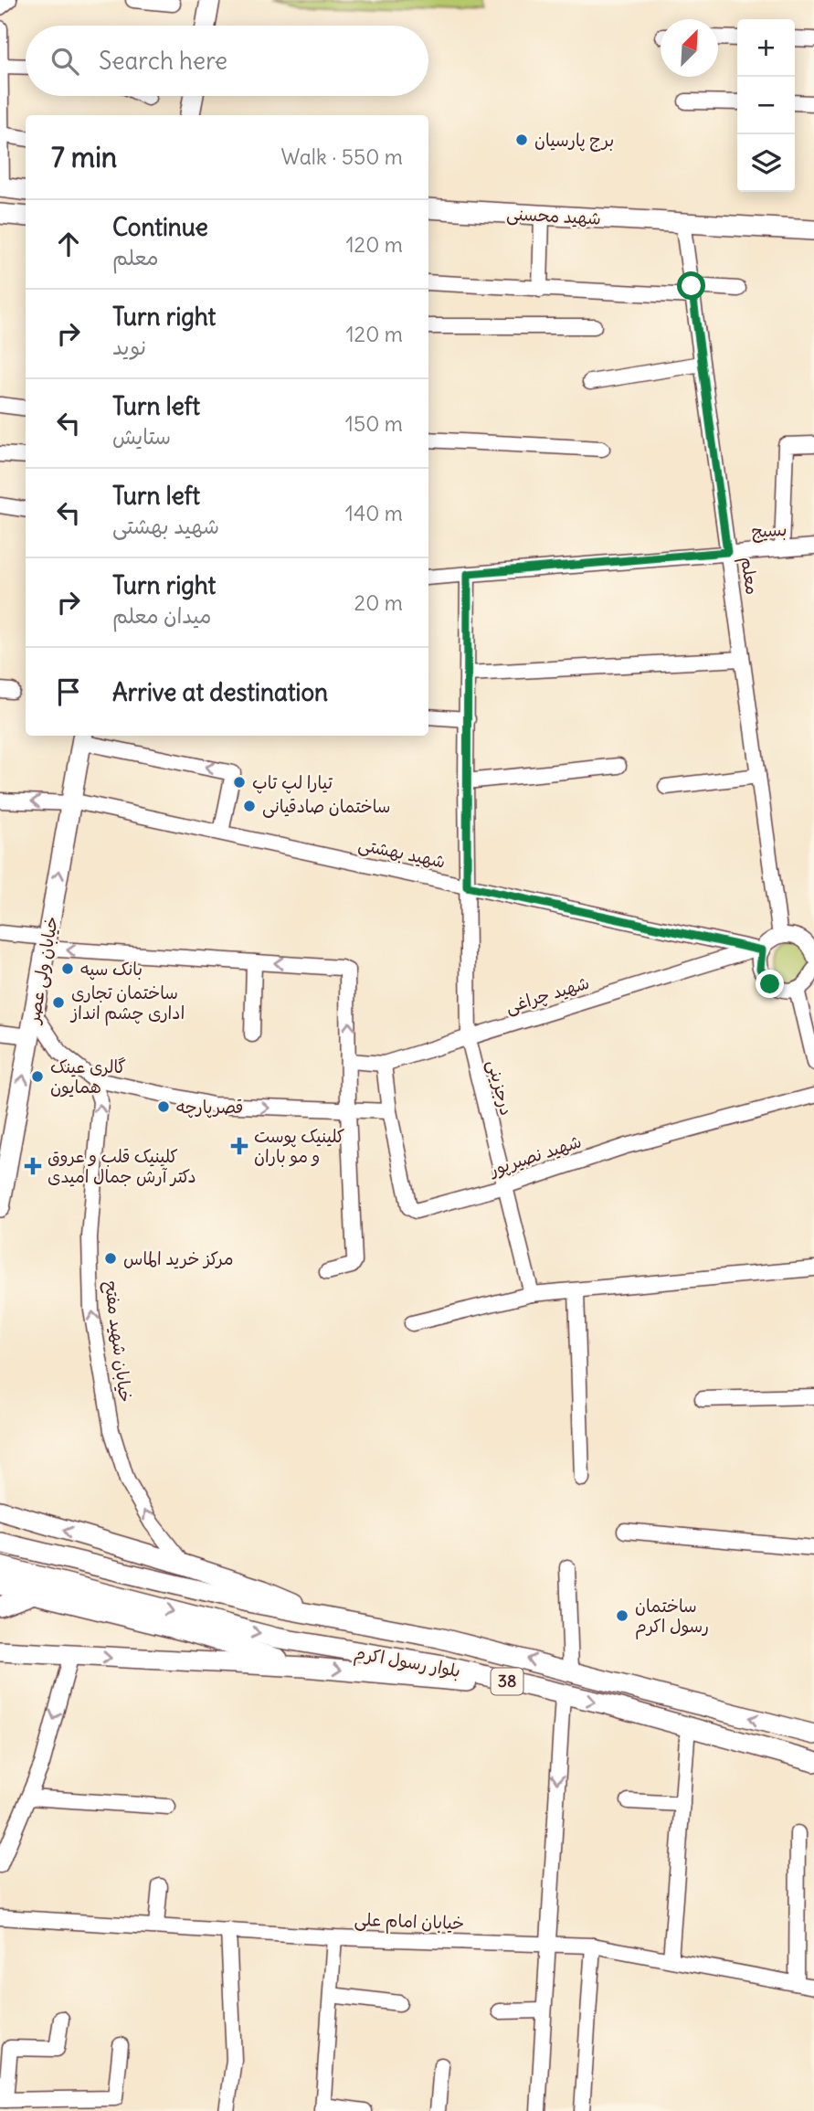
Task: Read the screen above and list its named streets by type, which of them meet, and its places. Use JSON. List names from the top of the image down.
{
  "streets": {
    "main road": [
      "شهید محسنی",
      "خیابان ولی عصر",
      "بلوار رسول اکرم",
      "38"
    ],
    "street": [
      "بسیج",
      "معلم",
      "شهید بهشتی",
      "شهید چراغی",
      "درجزینی",
      "شهید نصیرپور",
      "خیابان شهید مفتح",
      "خیابان امام علی"
    ]
  },
  "crossings": [
    ["شهید محسنی", "معلم"],
    ["بسیج", "معلم"],
    ["بسیج", "درجزینی"],
    ["شهید بهشتی", "خیابان ولی عصر"],
    ["شهید بهشتی", "شهید چراغی"],
    ["شهید بهشتی", "درجزینی"],
    ["شهید چراغی", "درجزینی"],
    ["شهید چراغی", "شهید نصیرپور"],
    ["درجزینی", "شهید نصیرپور"]
  ],
  "one_way": ["خیابان ولی عصر", "خیابان شهید مفتح"],
  "places": {
    "other": [
      "برج پارسیان",
      "تیارا لپ تاپ",
      "ساختمان صادقیانی",
      "بانک سپه",
      "ساختمان تجاری اداری چشم انداز",
      "گالری عینک همایون",
      "قصرپارچه",
      "مرکز خرید الماس",
      "ساختمان رسول اکرم"
    ],
    "health": ["کلینیک پوست و مو باران", "کلینیک قلب و عروق دکتر آرش جمال امیدی"]
  },
  "north": "top right",
  "page": {
    "map_buttons": ["+", "−"],
    "search": "Search here",
    "heading": ["7 min", "Walk · 550 m"],
    "list": [
      ["Continue", "معلم", "120 m"],
      ["Turn right", "نوید", "120 m"],
      ["Turn left", "ستایش", "150 m"],
      ["Turn left", "شهید بهشتی", "140 m"],
      ["Turn right", "میدان معلم", "20 m"],
      "Arrive at destination"
    ]
  }
}
